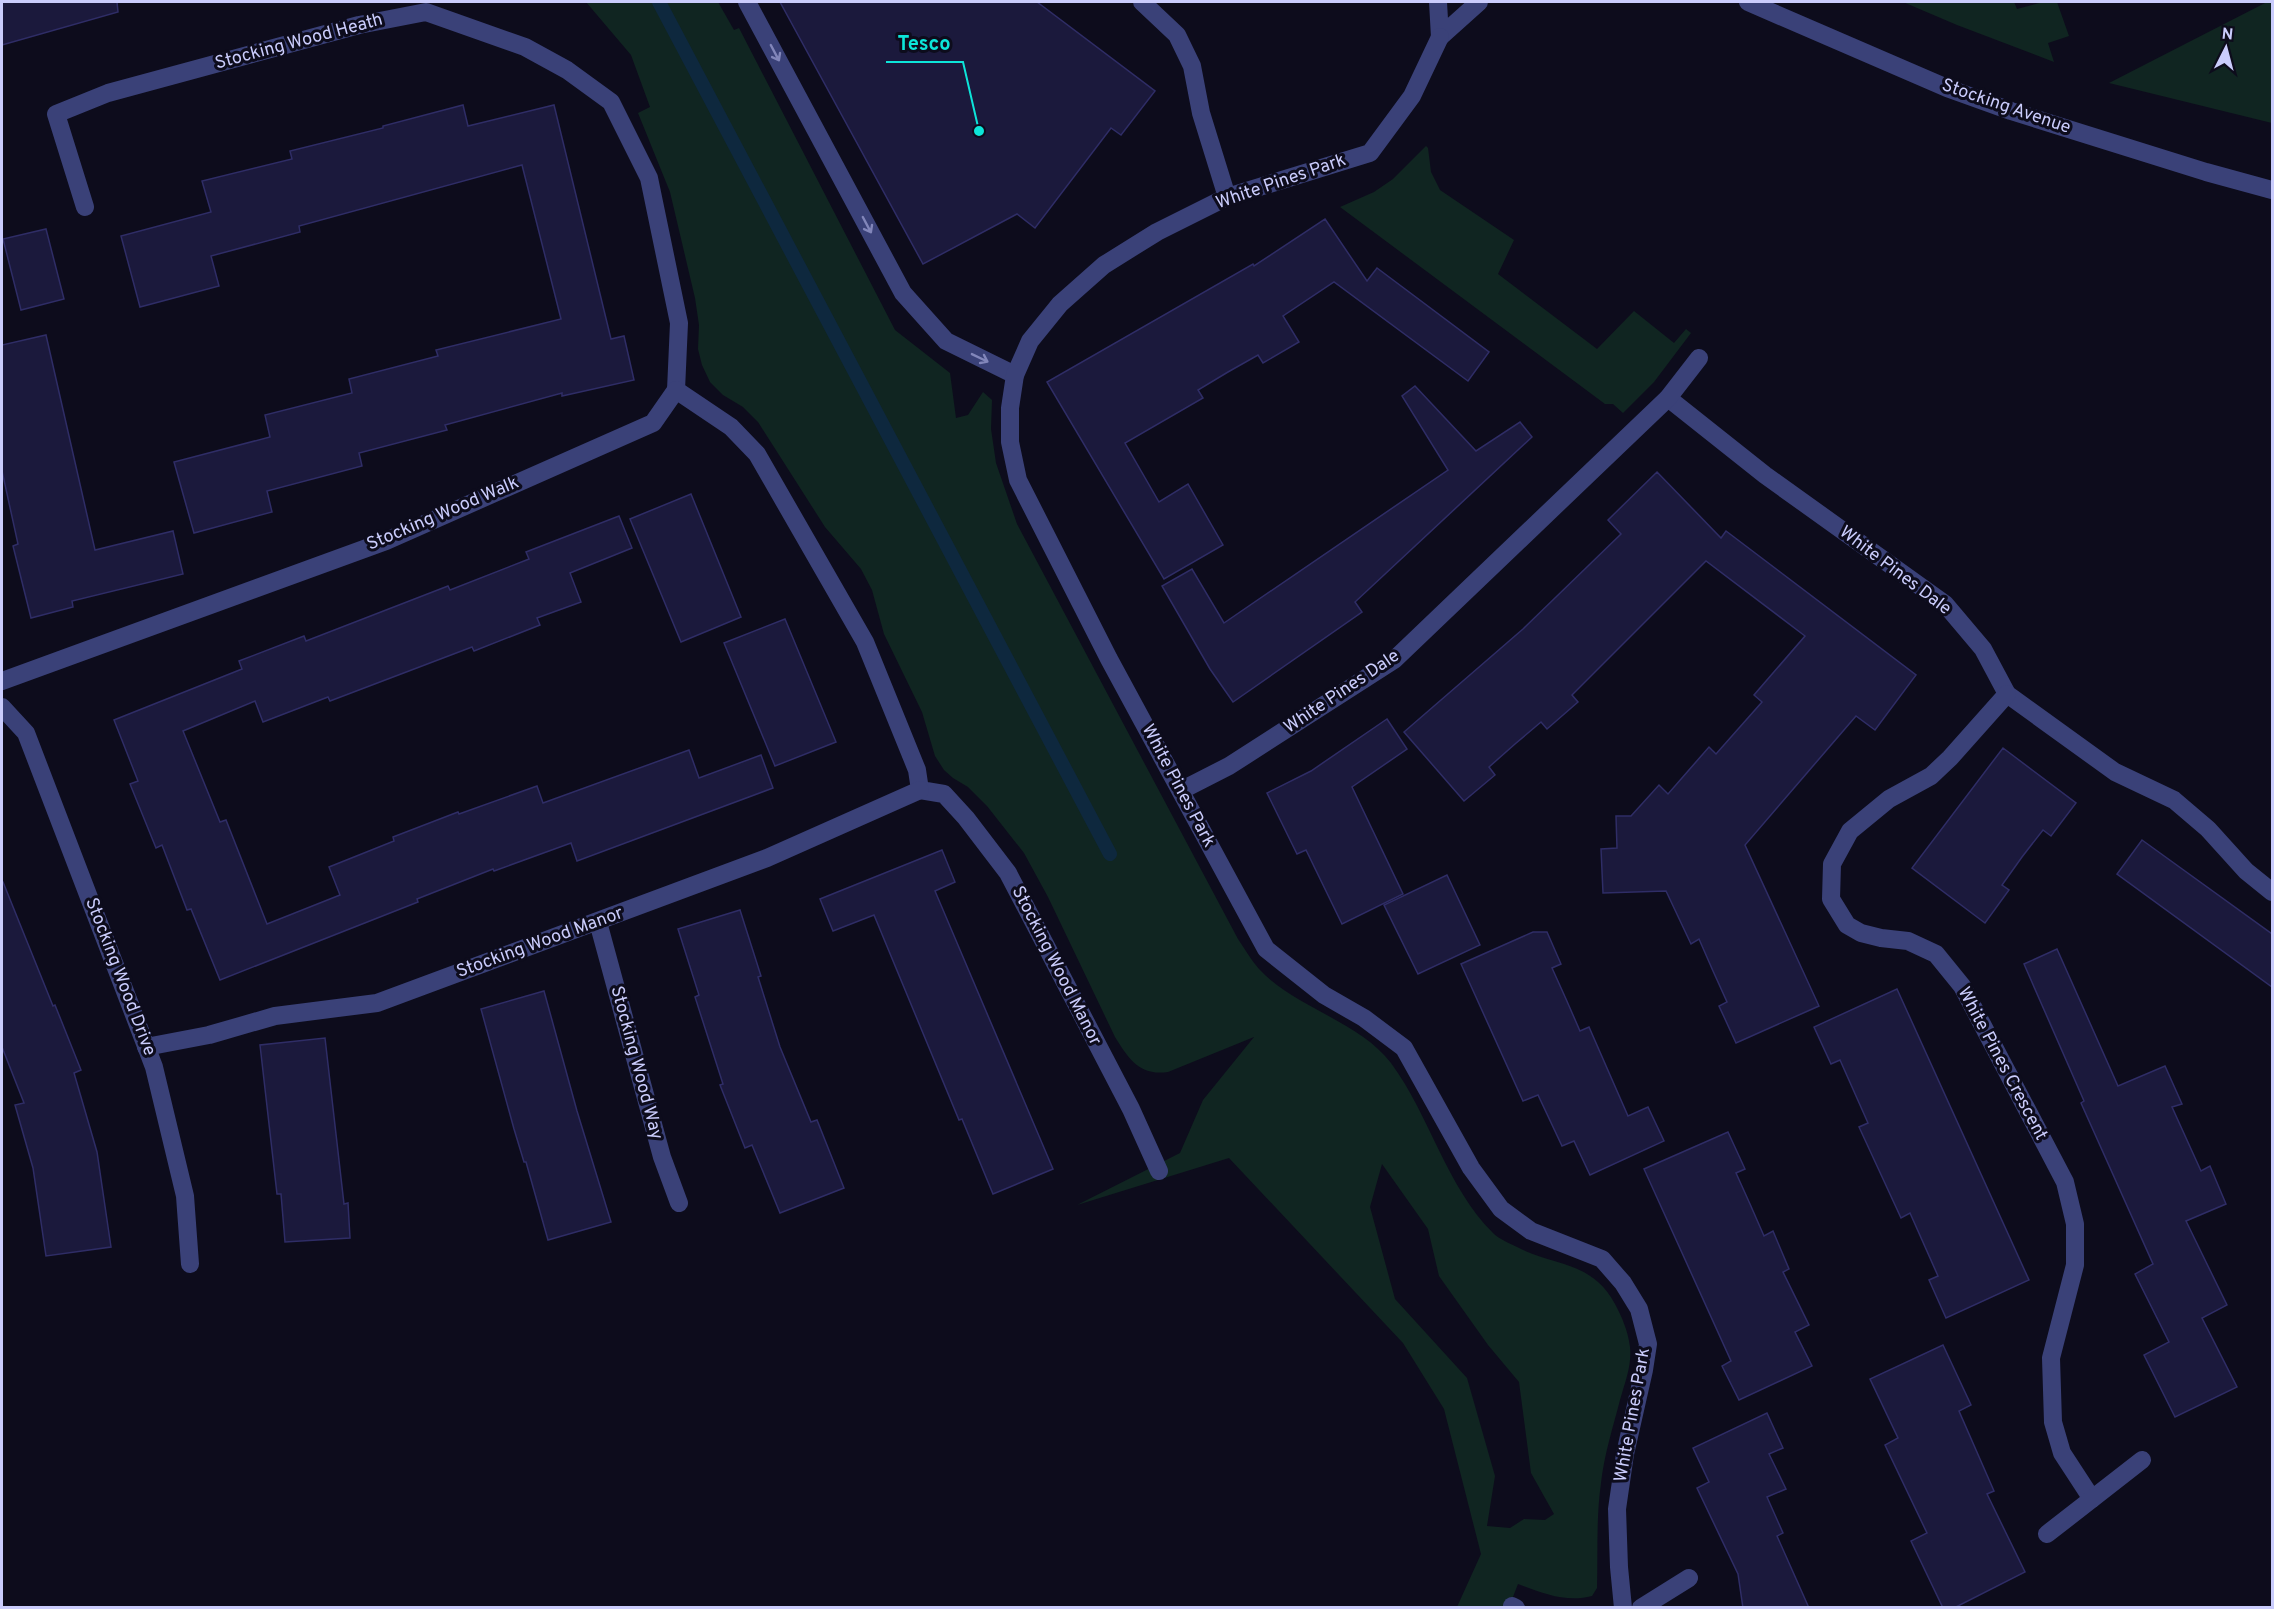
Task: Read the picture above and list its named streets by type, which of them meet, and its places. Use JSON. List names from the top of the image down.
{
  "streets": {
    "street": [
      "Stocking Wood Heath",
      "Stocking Avenue",
      "White Pines Park",
      "Stocking Wood Walk",
      "White Pines Dale",
      "Stocking Wood Manor",
      "Stocking Wood Drive",
      "Stocking Wood Way",
      "White Pines Crescent"
    ]
  },
  "crossings": [
    ["Stocking Wood Heath", "Stocking Wood Walk"],
    ["White Pines Park", "White Pines Dale"],
    ["White Pines Dale", "White Pines Crescent"],
    ["Stocking Wood Manor", "Stocking Wood Drive"],
    ["Stocking Wood Manor", "Stocking Wood Way"]
  ],
  "places": ["Tesco"],
  "north": "top"
}
